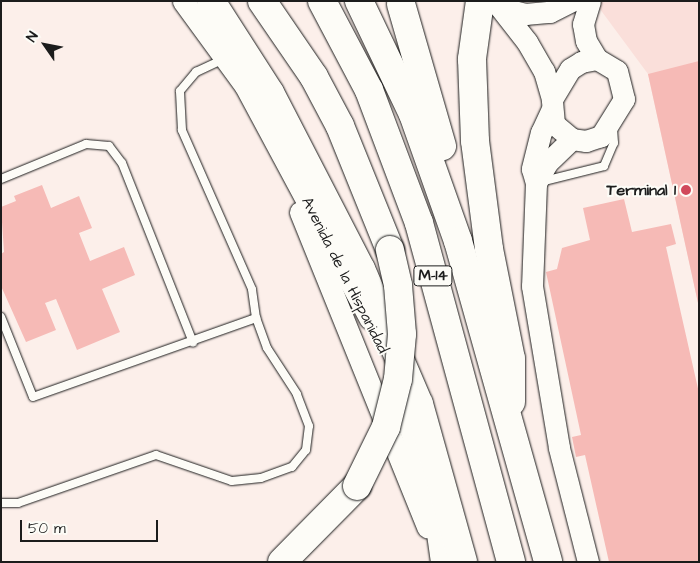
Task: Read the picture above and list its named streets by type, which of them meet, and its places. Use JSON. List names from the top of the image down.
{
  "streets": {
    "highway": ["M-14"],
    "street": ["Avenida de la Hispanidad"]
  },
  "places": ["Terminal 1"],
  "scale_bar": "50 m",
  "north": "top left"
}
